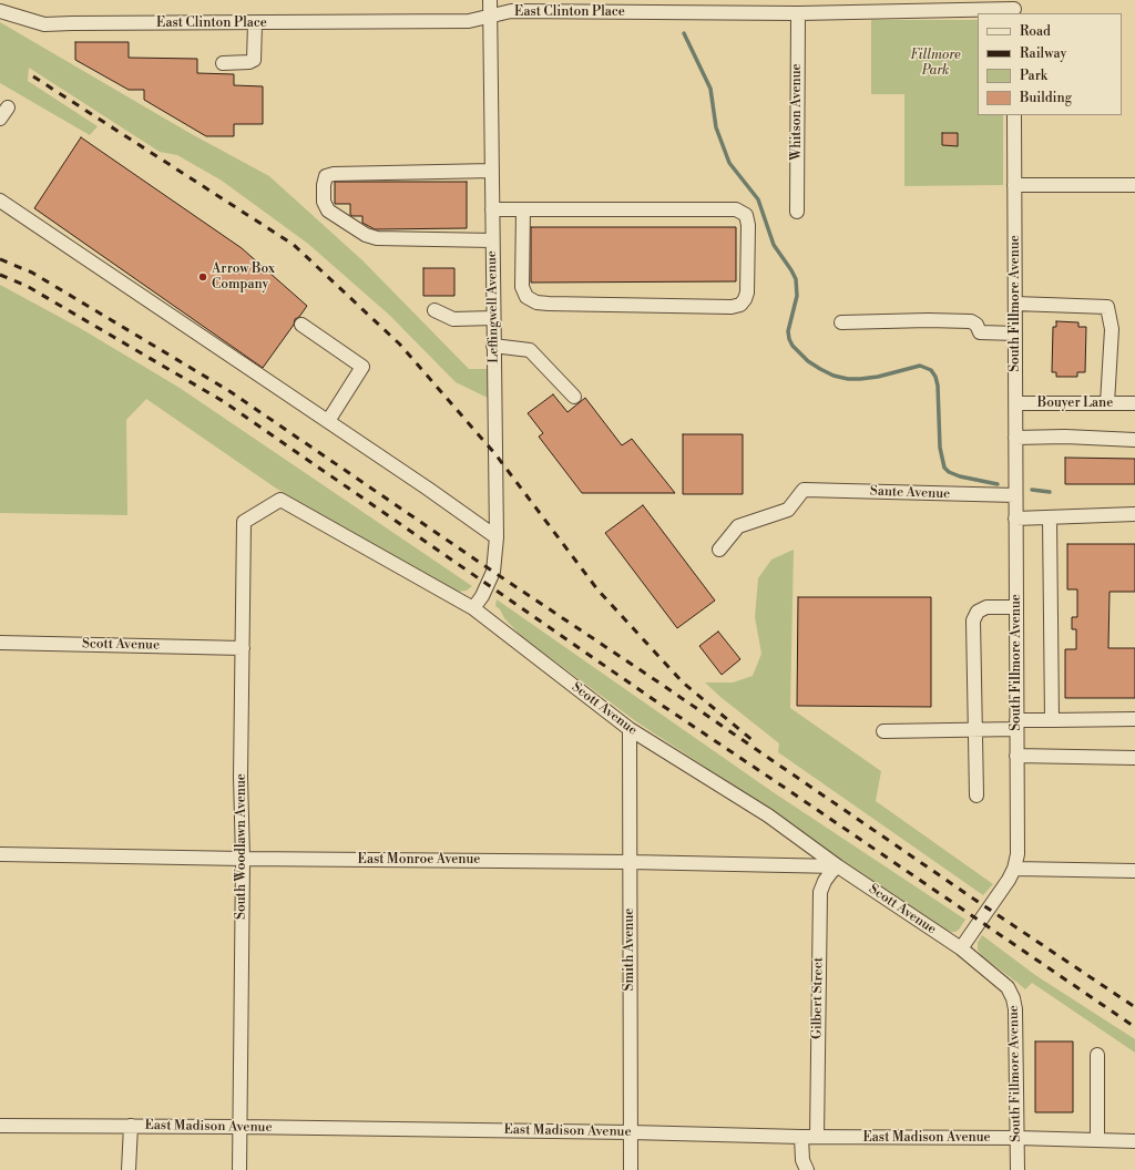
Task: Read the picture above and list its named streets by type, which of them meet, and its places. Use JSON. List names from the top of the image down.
{
  "streets": {
    "street": [
      "East Clinton Place",
      "Whitson Avenue",
      "South Fillmore Avenue",
      "Leffingwell Avenue",
      "Bouyer Lane",
      "Sante Avenue",
      "Scott Avenue",
      "South Woodlawn Avenue",
      "East Monroe Avenue",
      "Smith Avenue",
      "Gilbert Street",
      "East Madison Avenue"
    ]
  },
  "crossings": [
    ["East Clinton Place", "Whitson Avenue"],
    ["East Clinton Place", "Leffingwell Avenue"],
    ["South Fillmore Avenue", "Bouyer Lane"],
    ["South Fillmore Avenue", "Sante Avenue"],
    ["South Fillmore Avenue", "Scott Avenue"],
    ["South Fillmore Avenue", "East Madison Avenue"],
    ["Leffingwell Avenue", "Scott Avenue"],
    ["Scott Avenue", "South Woodlawn Avenue"],
    ["Scott Avenue", "East Monroe Avenue"],
    ["Scott Avenue", "Smith Avenue"],
    ["Scott Avenue", "Gilbert Street"],
    ["South Woodlawn Avenue", "East Monroe Avenue"],
    ["South Woodlawn Avenue", "East Madison Avenue"],
    ["East Monroe Avenue", "Smith Avenue"],
    ["East Monroe Avenue", "Gilbert Street"],
    ["Smith Avenue", "East Madison Avenue"],
    ["Gilbert Street", "East Madison Avenue"]
  ],
  "parks": ["Fillmore Park"],
  "places": ["Arrow Box Company"],
  "legend": [
    "Road",
    "Railway",
    "Park",
    "Building"
  ]
}
